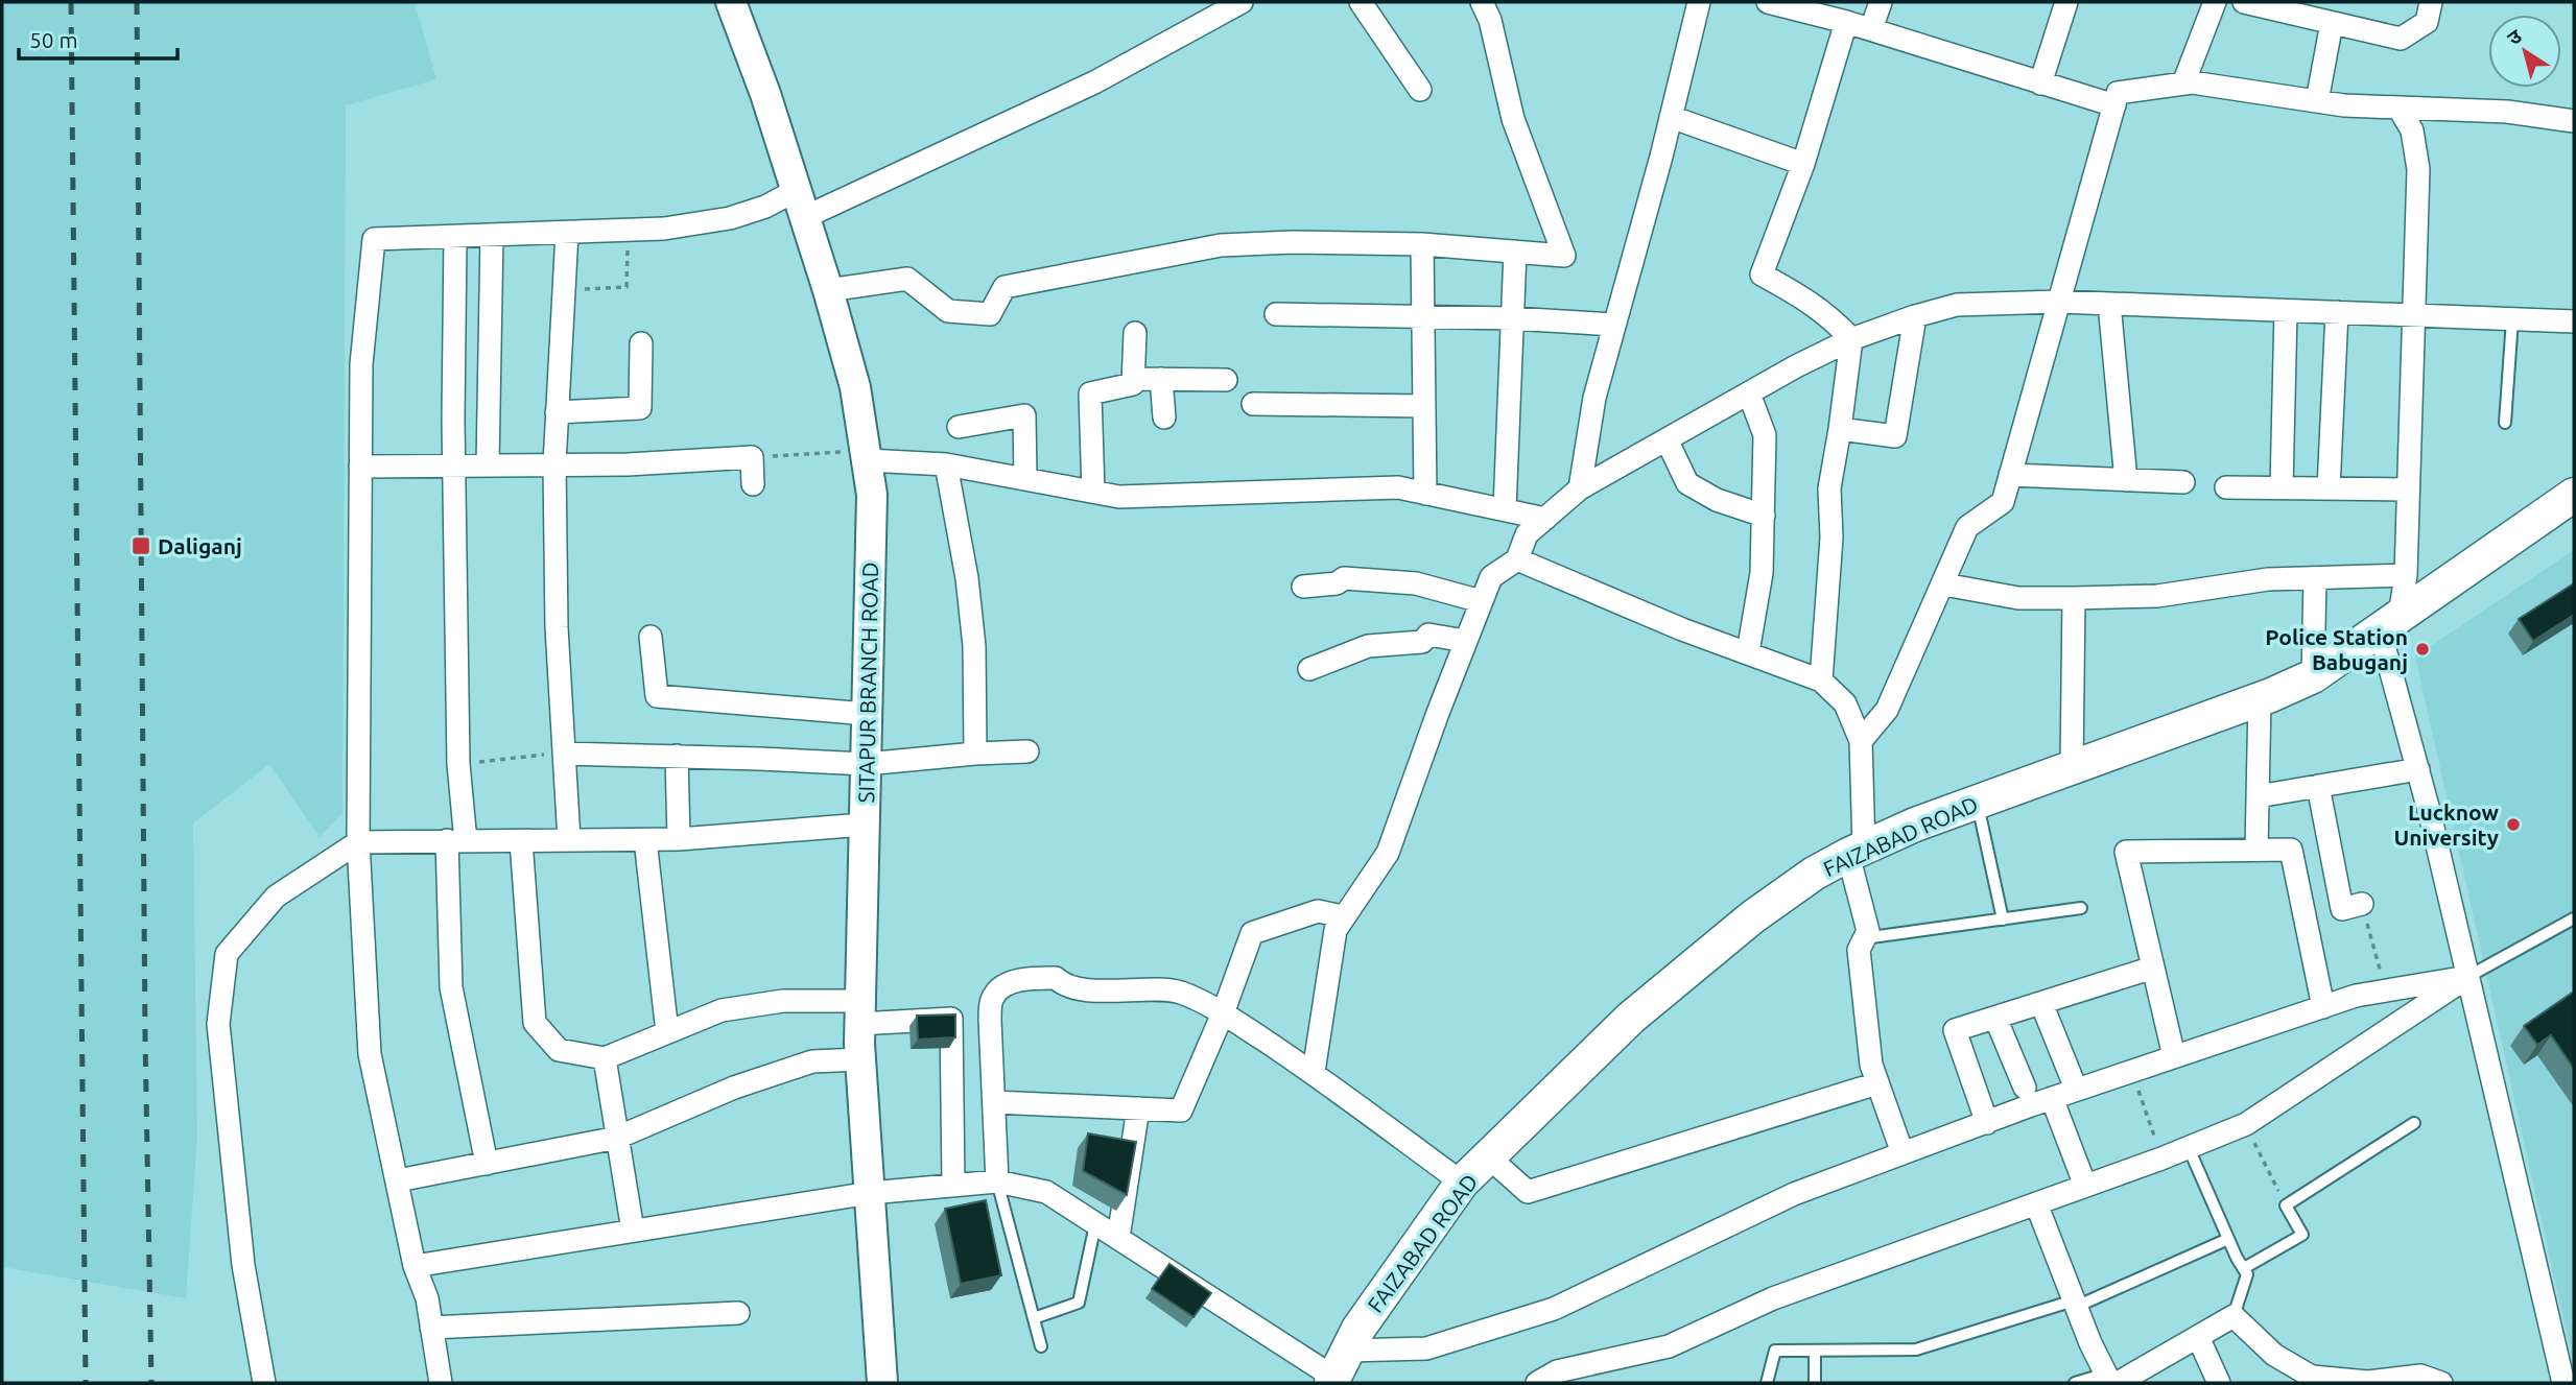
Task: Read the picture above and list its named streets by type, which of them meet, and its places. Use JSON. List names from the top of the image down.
{
  "streets": {
    "main road": ["FAIZABAD ROAD"],
    "street": ["SITAPUR BRANCH ROAD"]
  },
  "places": {
    "transit": ["Daliganj"],
    "other": ["Police Station Babuganj", "Lucknow University"]
  },
  "scale_bar": "50 m",
  "north": "top left"
}
